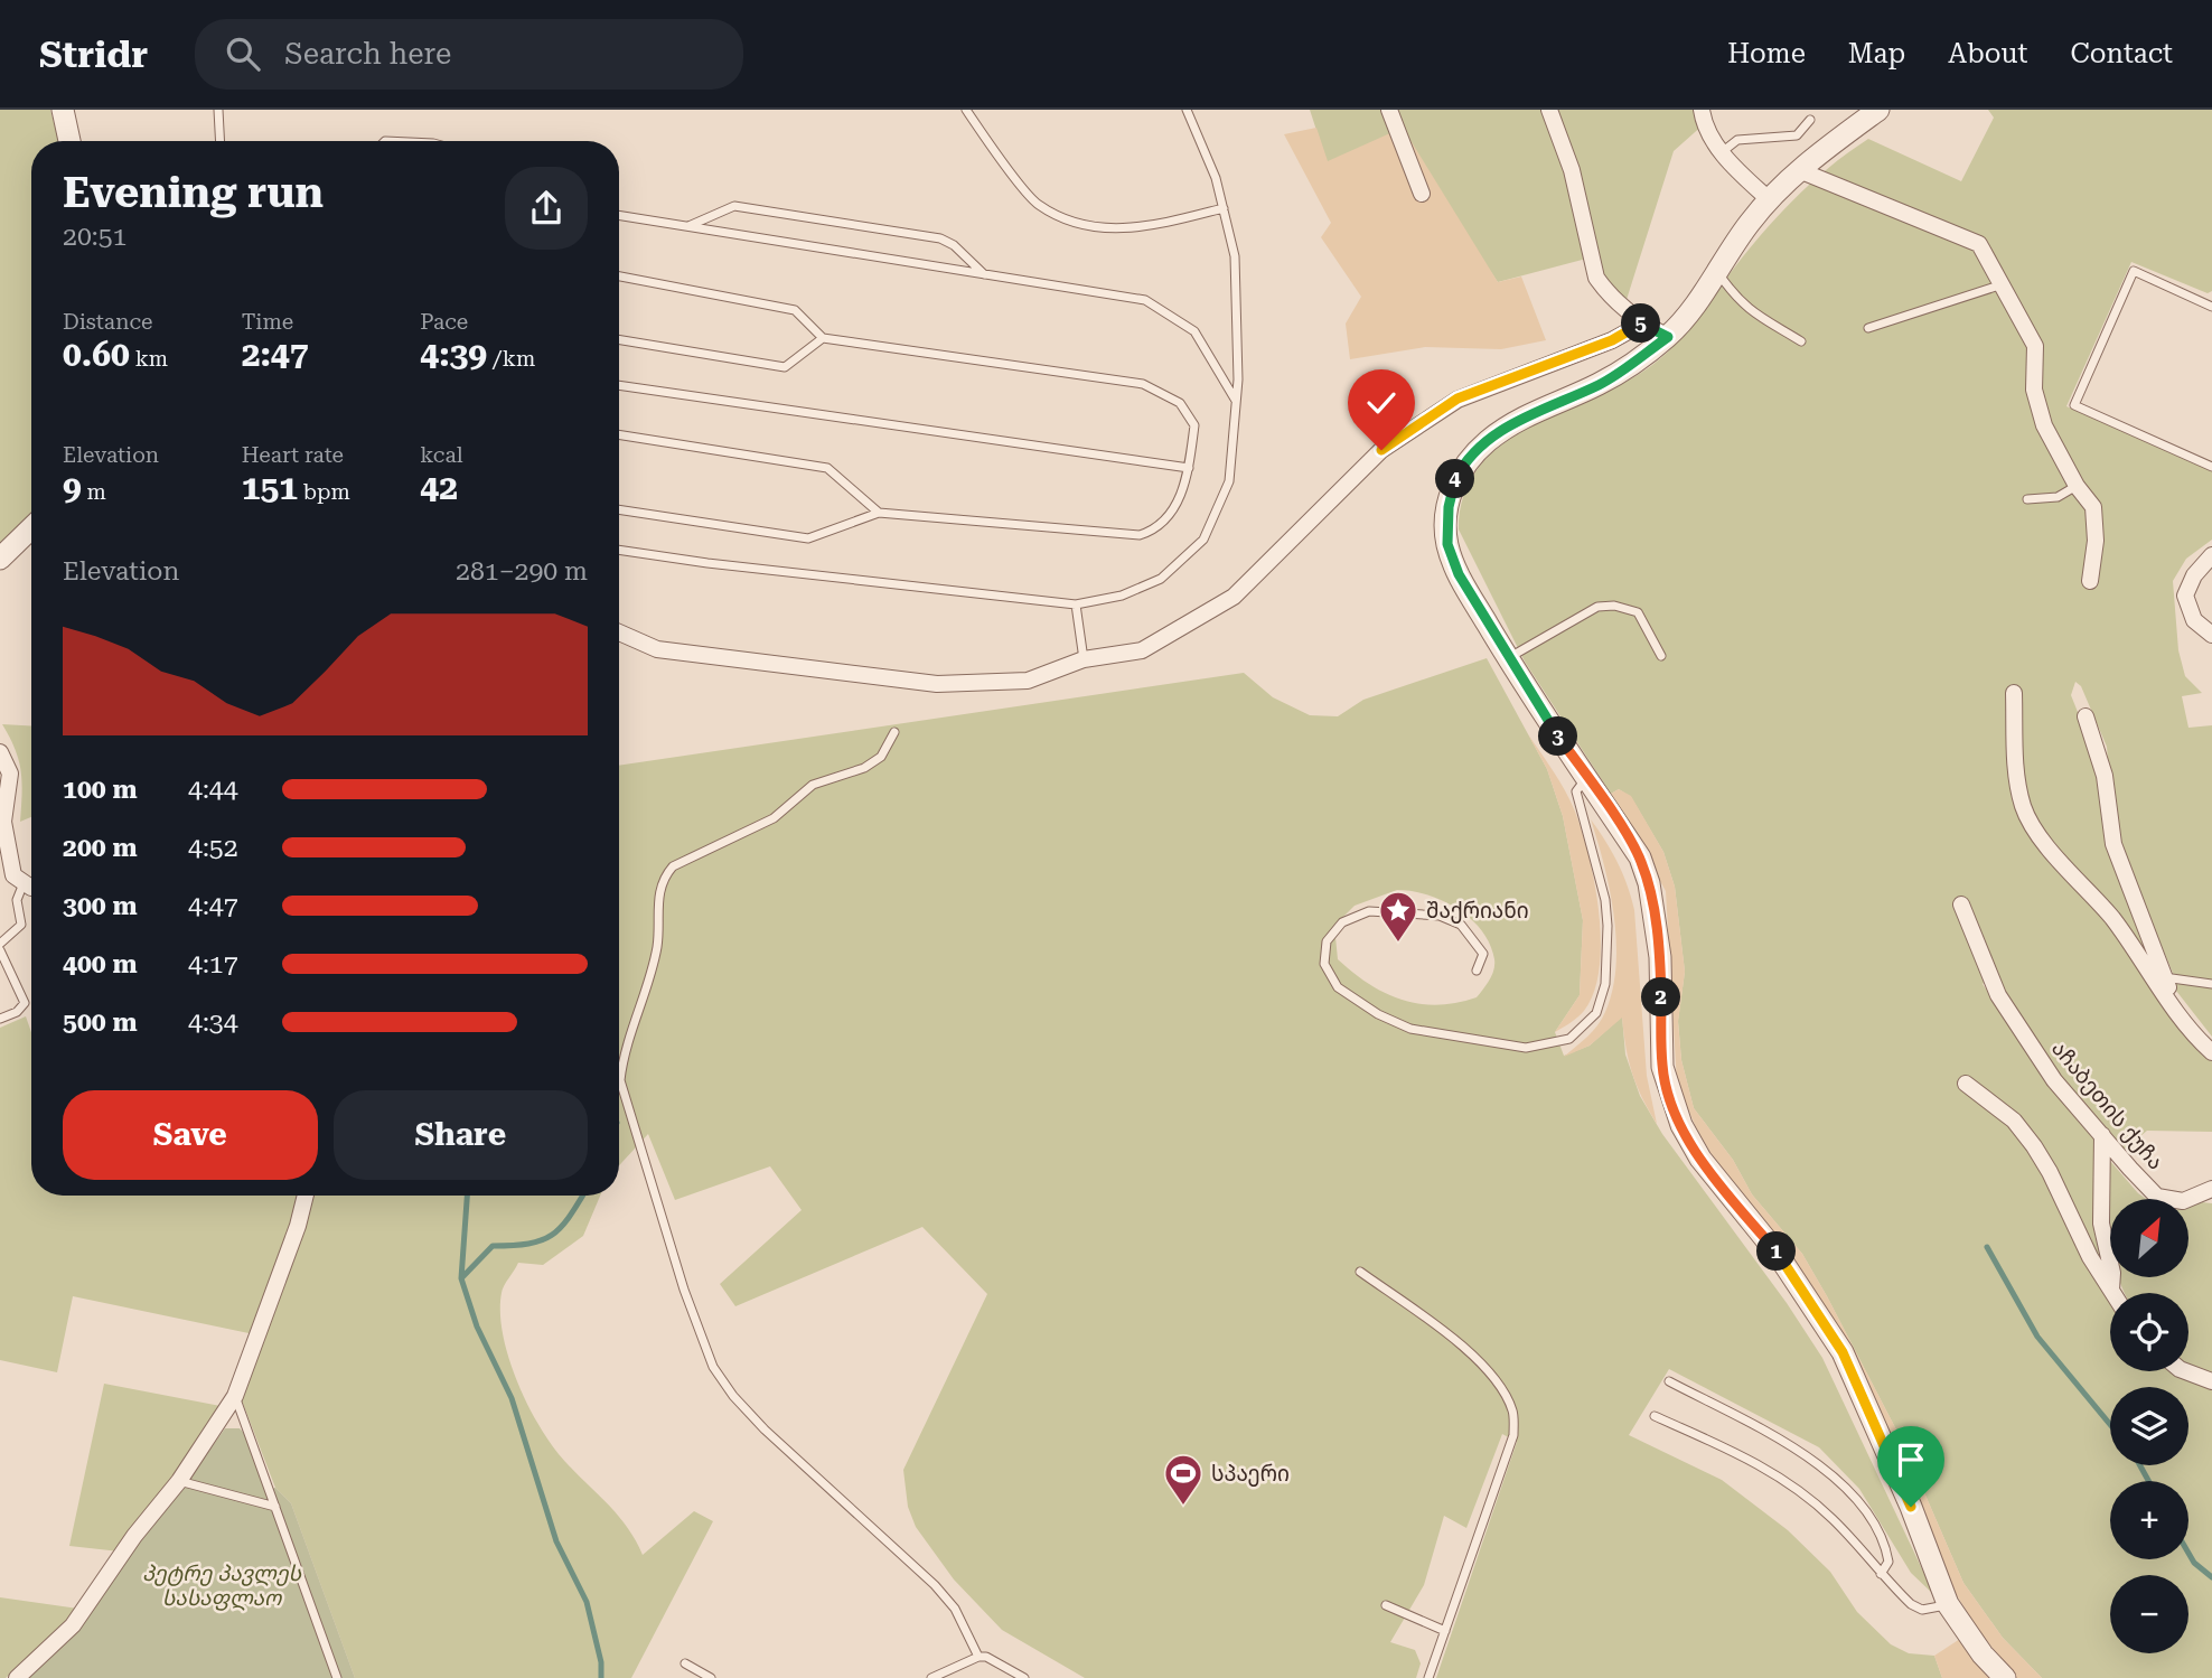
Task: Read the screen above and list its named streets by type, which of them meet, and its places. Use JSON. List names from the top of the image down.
{
  "streets": {
    "street": ["აჩაბეთის ქუჩა"]
  },
  "parks": ["პეტრე პავლეს სასაფლაო"],
  "places": {
    "place": ["შაქრიანი"],
    "sports": ["სპაერი"]
  },
  "north": "top right",
  "page": {
    "header": "Stridr",
    "search": "Search here",
    "nav": [
      "Home",
      "Map",
      "About",
      "Contact"
    ],
    "heading": ["Evening run", "20:51"],
    "stats": [
      ["Distance", "0.60 km"],
      ["Time", "2:47"],
      ["Pace", "4:39 /km"],
      ["Elevation", "9 m"],
      ["Heart rate", "151 bpm"],
      ["kcal", "42"]
    ],
    "pins": [
      "5",
      "4",
      "3",
      "2",
      "1"
    ],
    "chart": ["Elevation", "281–290 m"],
    "list": [
      {
        "name": "100 m",
        "note": "4:44"
      },
      {
        "name": "200 m",
        "note": "4:52"
      },
      {
        "name": "300 m",
        "note": "4:47"
      },
      {
        "name": "400 m",
        "note": "4:17"
      },
      {
        "name": "500 m",
        "note": "4:34"
      }
    ],
    "buttons": ["Save", "Share"],
    "map_buttons": ["+", "−"]
  }
}
